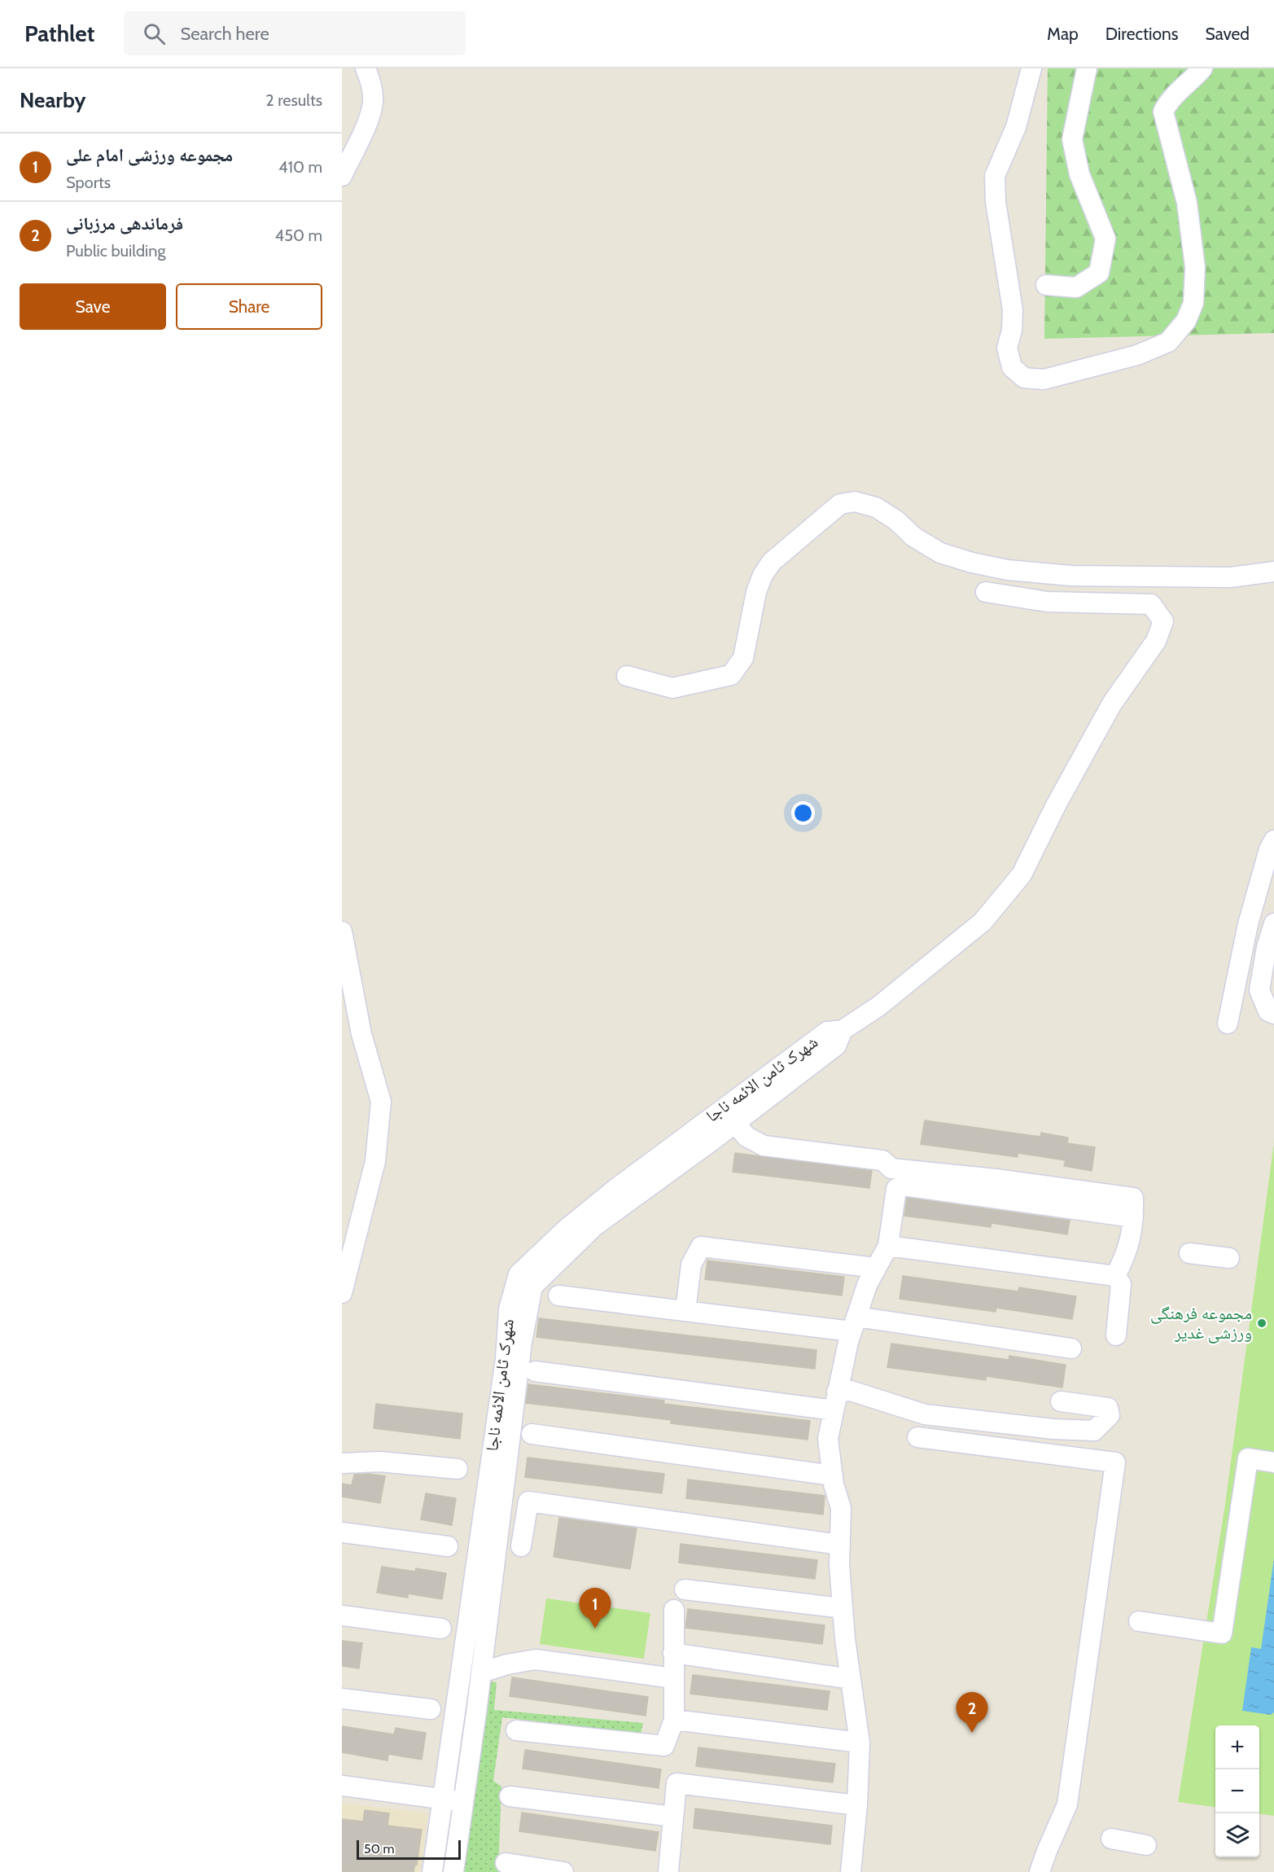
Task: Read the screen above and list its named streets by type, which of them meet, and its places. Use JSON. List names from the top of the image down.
{
  "streets": {
    "street": ["شهرک ثامن الائمه ناجا"]
  },
  "places": ["مجموعه فرهنگی ورزشی غدیر"],
  "scale_bar": "50 m",
  "page": {
    "header": "Pathlet",
    "search": "Search here",
    "nav": ["Map", "Directions", "Saved"],
    "heading": ["Nearby", "2 results"],
    "list": [
      {
        "mark": "1",
        "name": "مجموعه ورزشی امام علی",
        "note": "Sports",
        "value": "410 m"
      },
      {
        "mark": "2",
        "name": "فرماندهی مرزبانی",
        "note": "Public building",
        "value": "450 m"
      }
    ],
    "buttons": ["Save", "Share"],
    "pins": ["1", "2"],
    "map_buttons": ["+", "−"],
    "scale": "50 m"
  }
}
